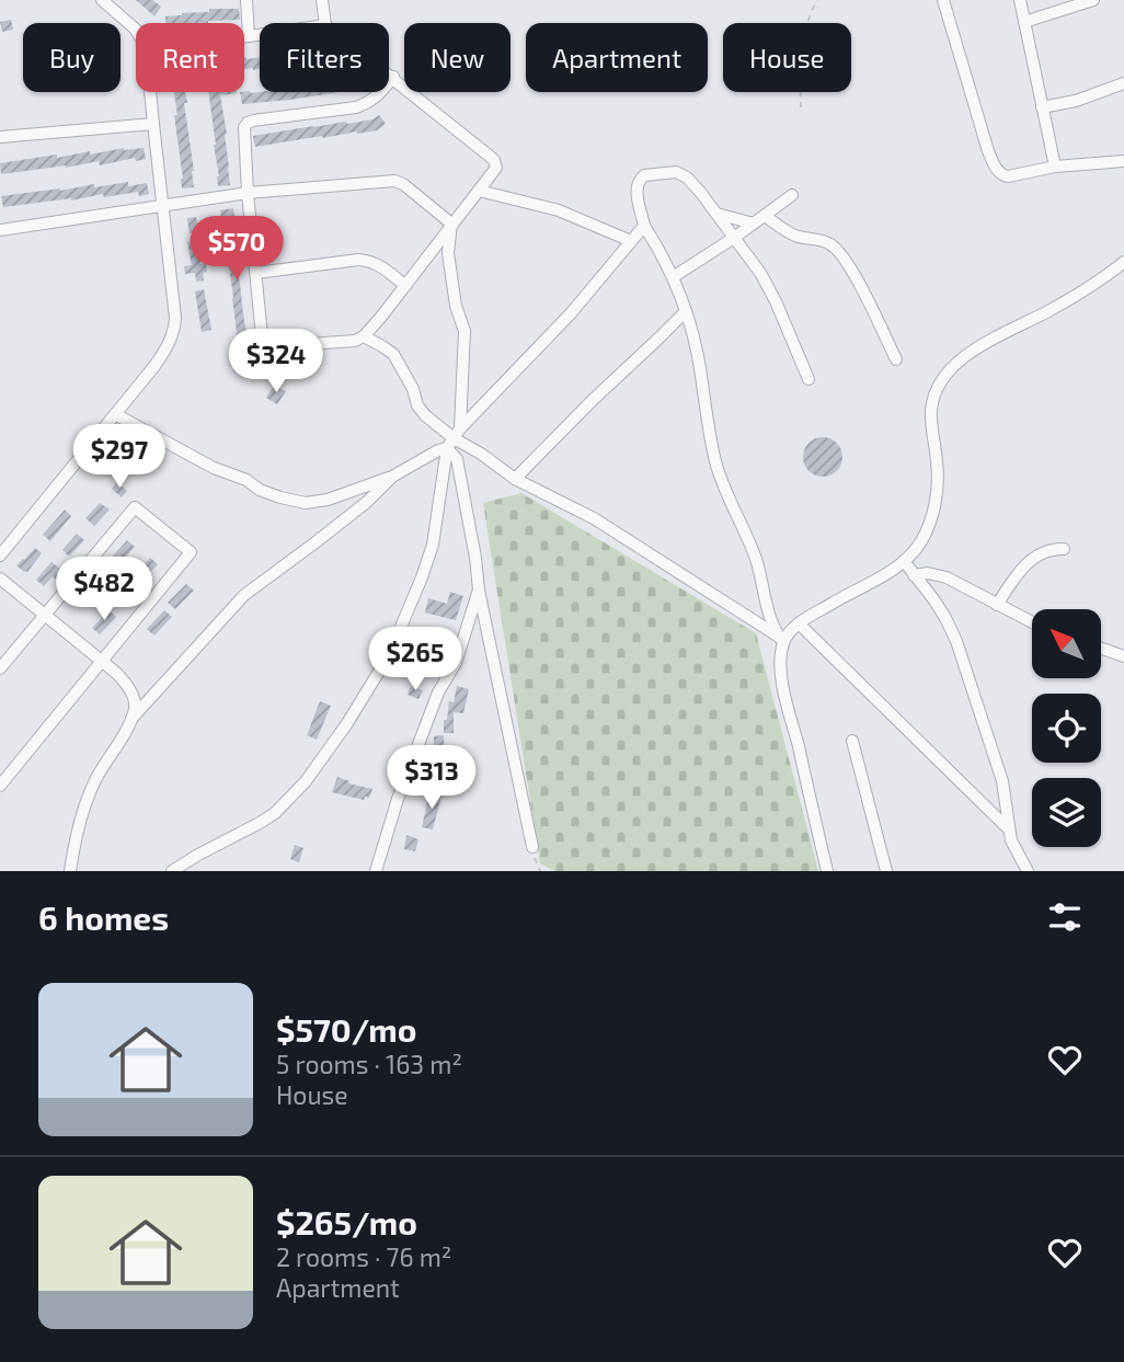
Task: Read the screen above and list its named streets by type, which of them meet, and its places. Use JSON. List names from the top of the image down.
{
  "north": "top left",
  "page": {
    "chip": [
      "Buy",
      "Rent",
      "Filters",
      "New",
      "Apartment",
      "House"
    ],
    "price": [
      "$570",
      "$324",
      "$297",
      "$482",
      "$265",
      "$313"
    ],
    "heading": "6 homes",
    "list": [
      {
        "name": "$570/mo",
        "note": "5 rooms · 163 m² · House"
      },
      {
        "name": "$265/mo",
        "note": "2 rooms · 76 m² · Apartment"
      }
    ]
  }
}
